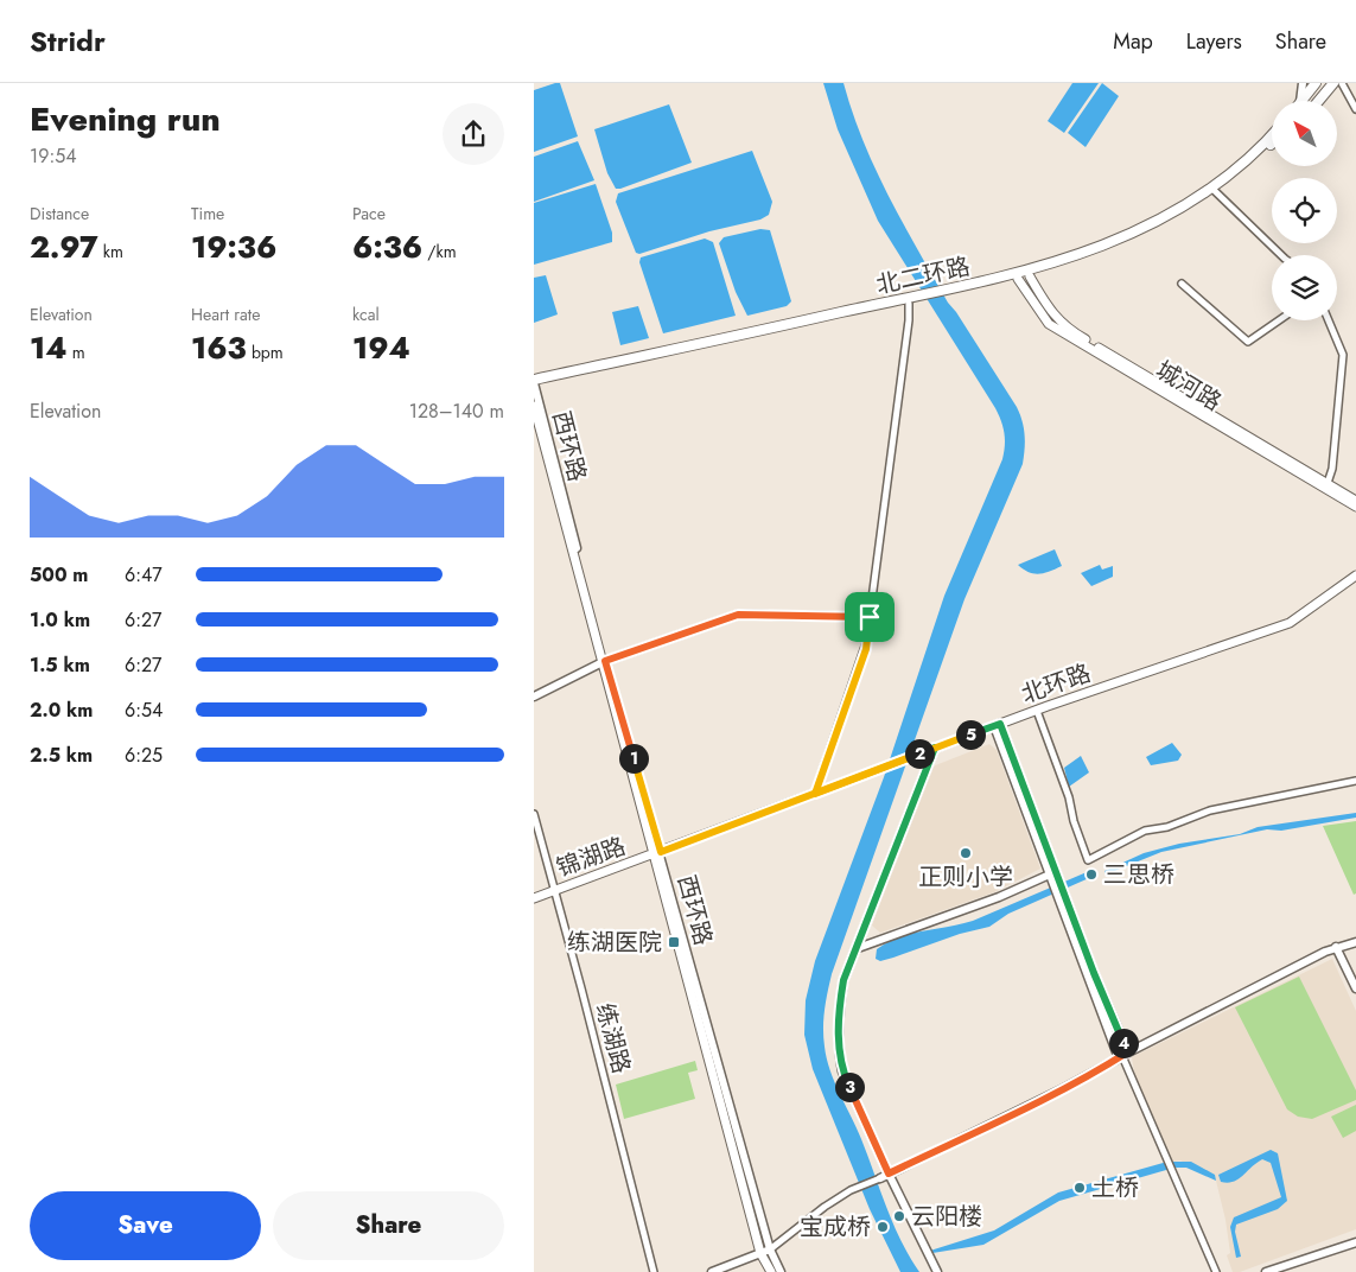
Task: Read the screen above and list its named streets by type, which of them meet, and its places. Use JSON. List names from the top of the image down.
{
  "streets": {
    "main road": [
      "北二环路",
      "城河路",
      "西环路",
      "北环路",
      "锦湖路"
    ],
    "street": ["练湖路"]
  },
  "crossings": [
    ["北二环路", "城河路"],
    ["北二环路", "西环路"],
    ["西环路", "北环路"],
    ["西环路", "锦湖路"],
    ["北环路", "锦湖路"],
    ["锦湖路", "练湖路"]
  ],
  "places": {
    "other": [
      "正则小学",
      "三思桥",
      "土桥",
      "云阳楼",
      "宝成桥"
    ],
    "transit": ["练湖医院"]
  },
  "north": "top left",
  "page": {
    "header": "Stridr",
    "nav": ["Map", "Layers", "Share"],
    "heading": ["Evening run", "19:54"],
    "stats": [
      ["Distance", "2.97 km"],
      ["Time", "19:36"],
      ["Pace", "6:36 /km"],
      ["Elevation", "14 m"],
      ["Heart rate", "163 bpm"],
      ["kcal", "194"]
    ],
    "chart": ["Elevation", "128–140 m"],
    "list": [
      {
        "name": "500 m",
        "note": "6:47"
      },
      {
        "name": "1.0 km",
        "note": "6:27"
      },
      {
        "name": "1.5 km",
        "note": "6:27"
      },
      {
        "name": "2.0 km",
        "note": "6:54"
      },
      {
        "name": "2.5 km",
        "note": "6:25"
      }
    ],
    "pins": [
      "5",
      "2",
      "1",
      "4",
      "3"
    ],
    "buttons": ["Save", "Share"]
  }
}
